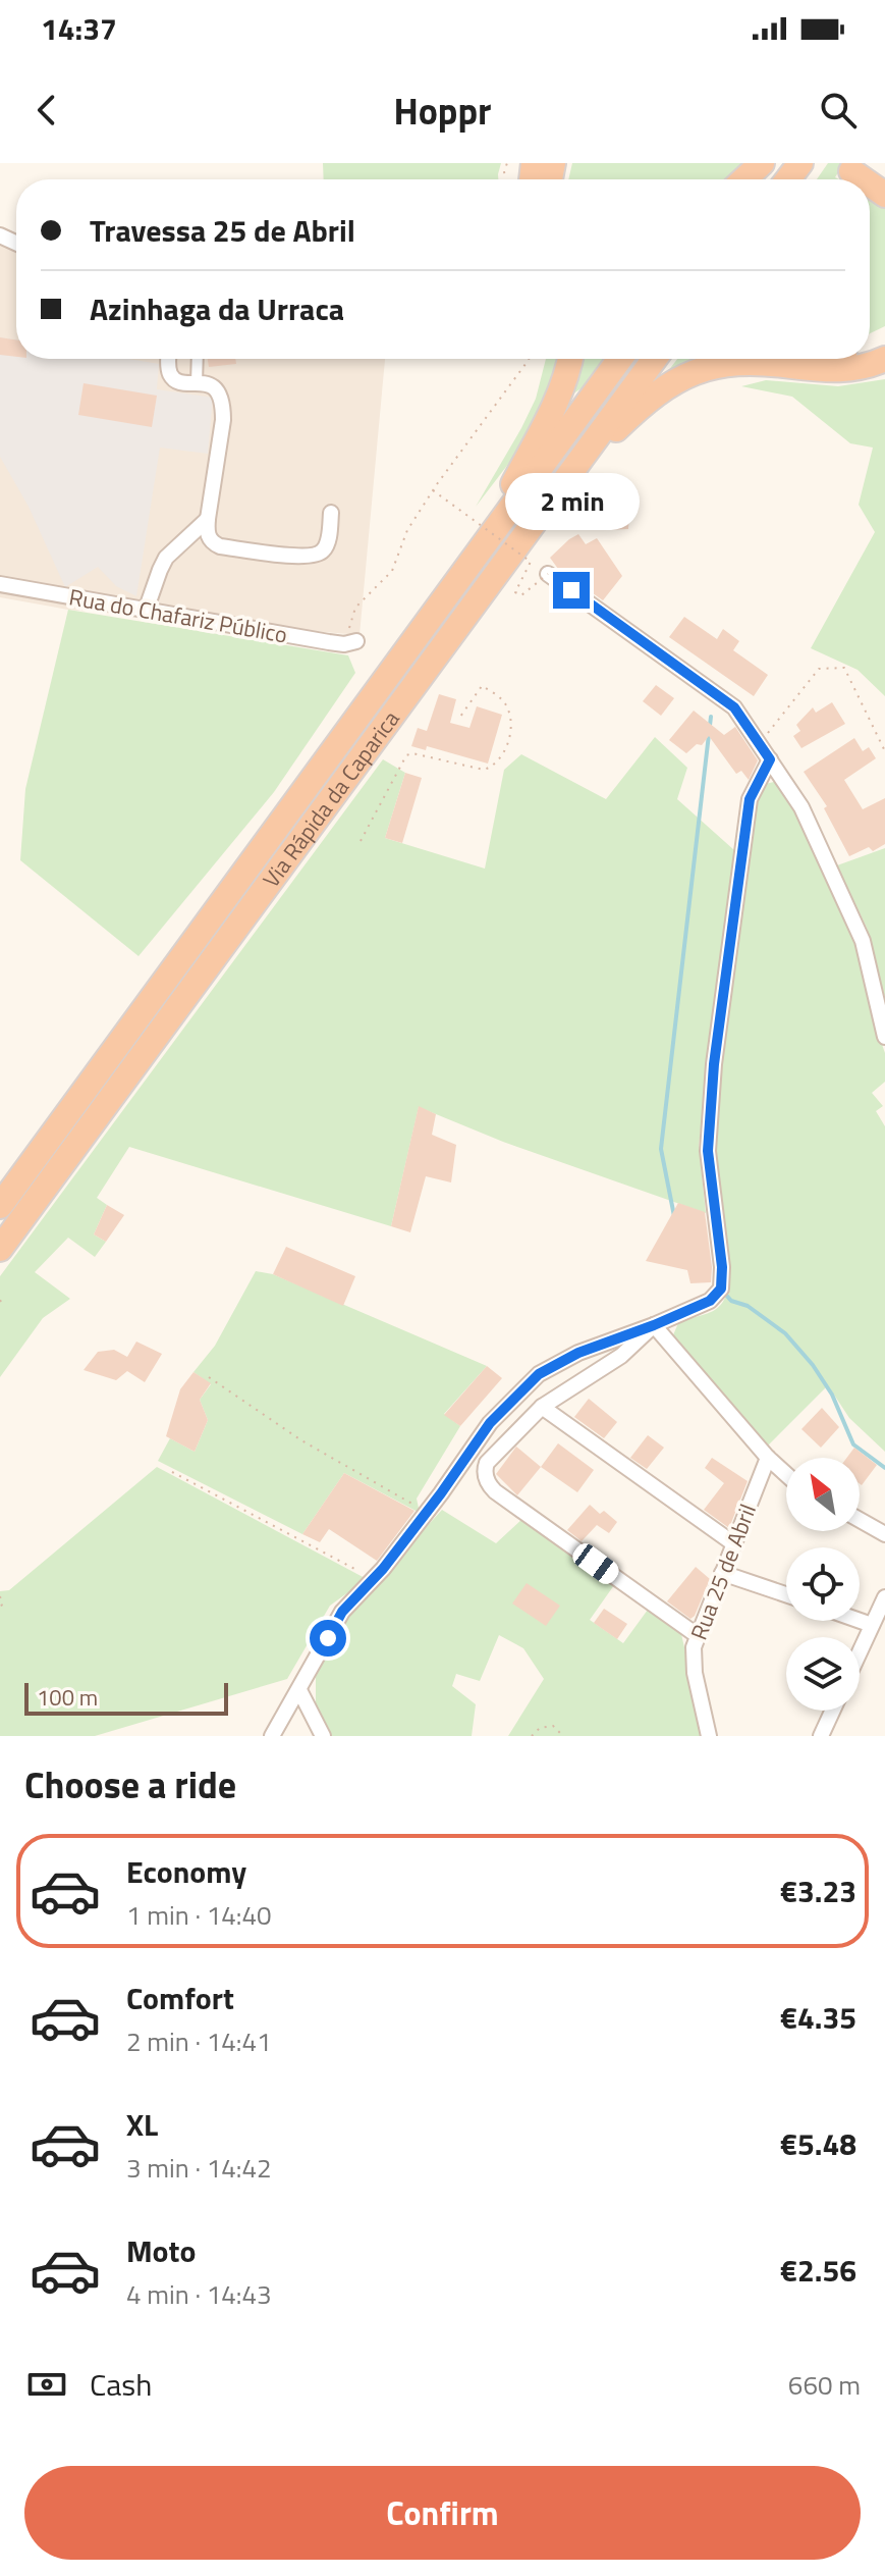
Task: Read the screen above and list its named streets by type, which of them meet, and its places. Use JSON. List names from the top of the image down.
{
  "streets": {
    "highway": ["Via Rápida da Caparica"],
    "street": ["Rua do Chafariz Público", "Rua 25 de Abril"]
  },
  "scale_bar": "100 m",
  "north": "top left",
  "page": {
    "status": "14:37",
    "header": "Hoppr",
    "banner": ["Travessa 25 de Abril", "Azinhaga da Urraca"],
    "bubble": "2 min",
    "scale": "100 m",
    "heading": "Choose a ride",
    "list": [
      {
        "name": "Economy",
        "note": "1 min · 14:40",
        "value": "€3.23"
      },
      {
        "name": "Comfort",
        "note": "2 min · 14:41",
        "value": "€4.35"
      },
      {
        "name": "XL",
        "note": "3 min · 14:42",
        "value": "€5.48"
      },
      {
        "name": "Moto",
        "note": "4 min · 14:43",
        "value": "€2.56"
      }
    ],
    "pay": ["Cash", "660 m"],
    "buttons": "Confirm"
  }
}
